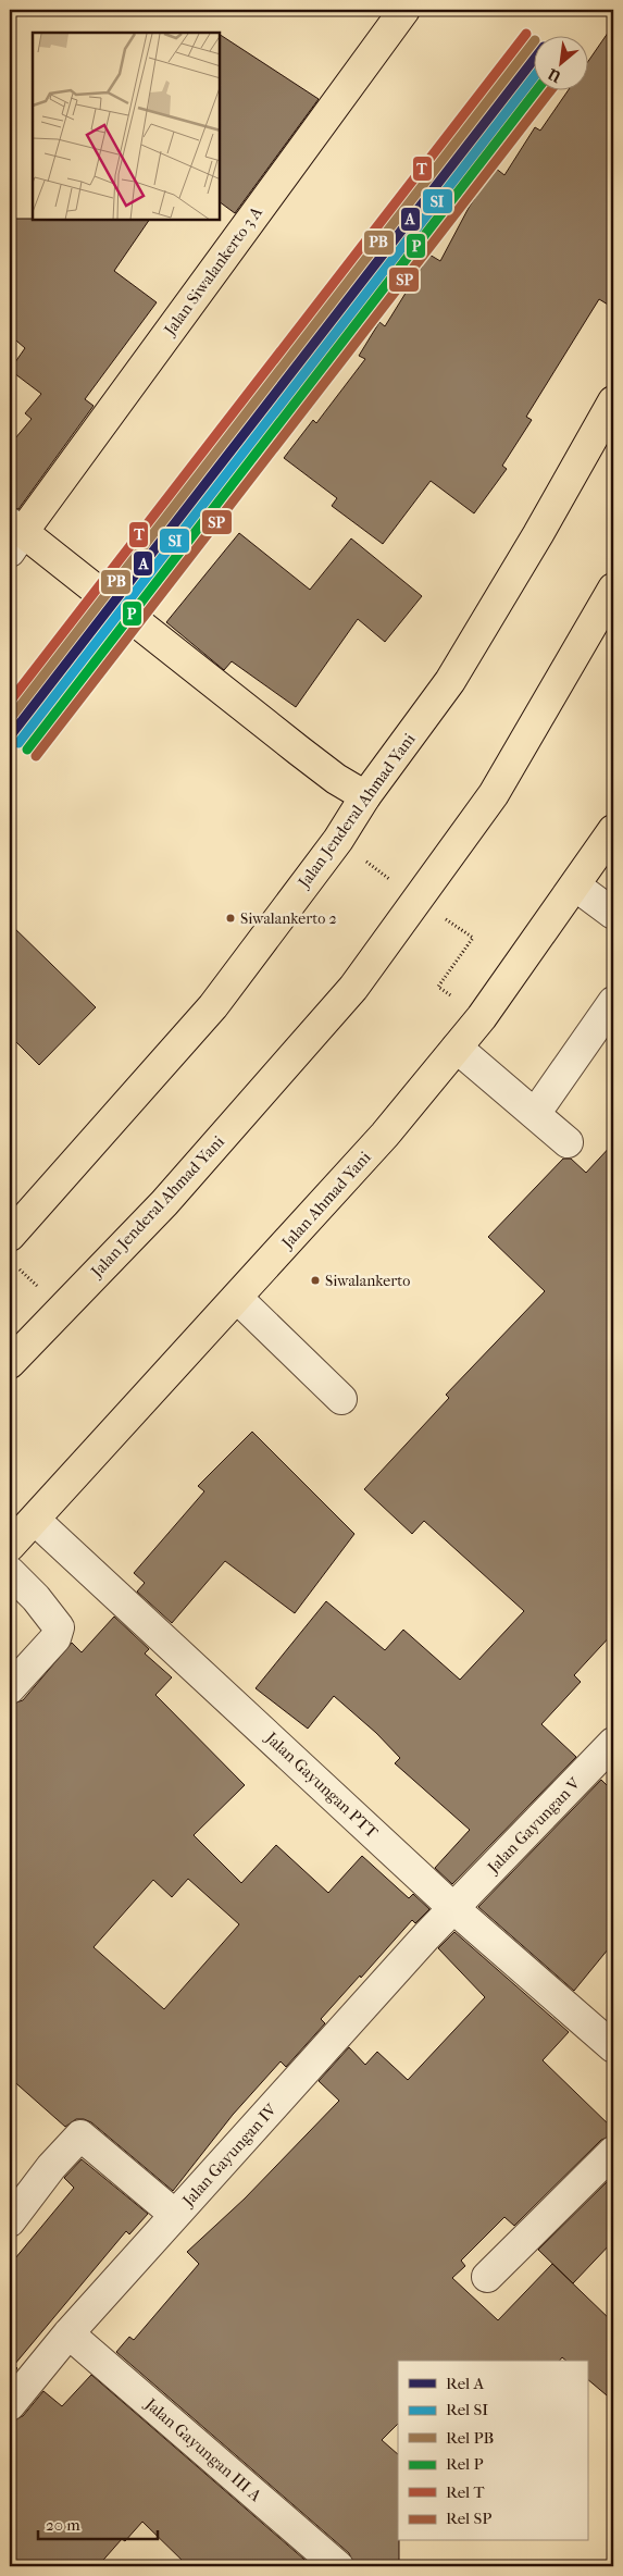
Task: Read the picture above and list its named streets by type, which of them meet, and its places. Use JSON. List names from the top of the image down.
{
  "streets": {
    "main road": ["Jalan Siwalankerto 3 A", "Jalan Jenderal Ahmad Yani", "Jalan Ahmad Yani"],
    "street": [
      "Jalan Gayungan PTT",
      "Jalan Gayungan V",
      "Jalan Gayungan IV",
      "Jalan Gayungan III A"
    ]
  },
  "crossings": [
    ["Jalan Ahmad Yani", "Jalan Gayungan PTT"],
    ["Jalan Gayungan PTT", "Jalan Gayungan V"],
    ["Jalan Gayungan PTT", "Jalan Gayungan IV"],
    ["Jalan Gayungan V", "Jalan Gayungan IV"],
    ["Jalan Gayungan IV", "Jalan Gayungan III A"]
  ],
  "places": ["Siwalankerto 2", "Siwalankerto"],
  "lines": [
    "rail line T",
    "rail line PB",
    "rail line A",
    "rail line SI",
    "rail line P",
    "rail line SP"
  ],
  "legend": [
    "Rel A",
    "Rel SI",
    "Rel PB",
    "Rel P",
    "Rel T",
    "Rel SP"
  ],
  "scale_bar": "20 m",
  "north": "bottom left"
}
